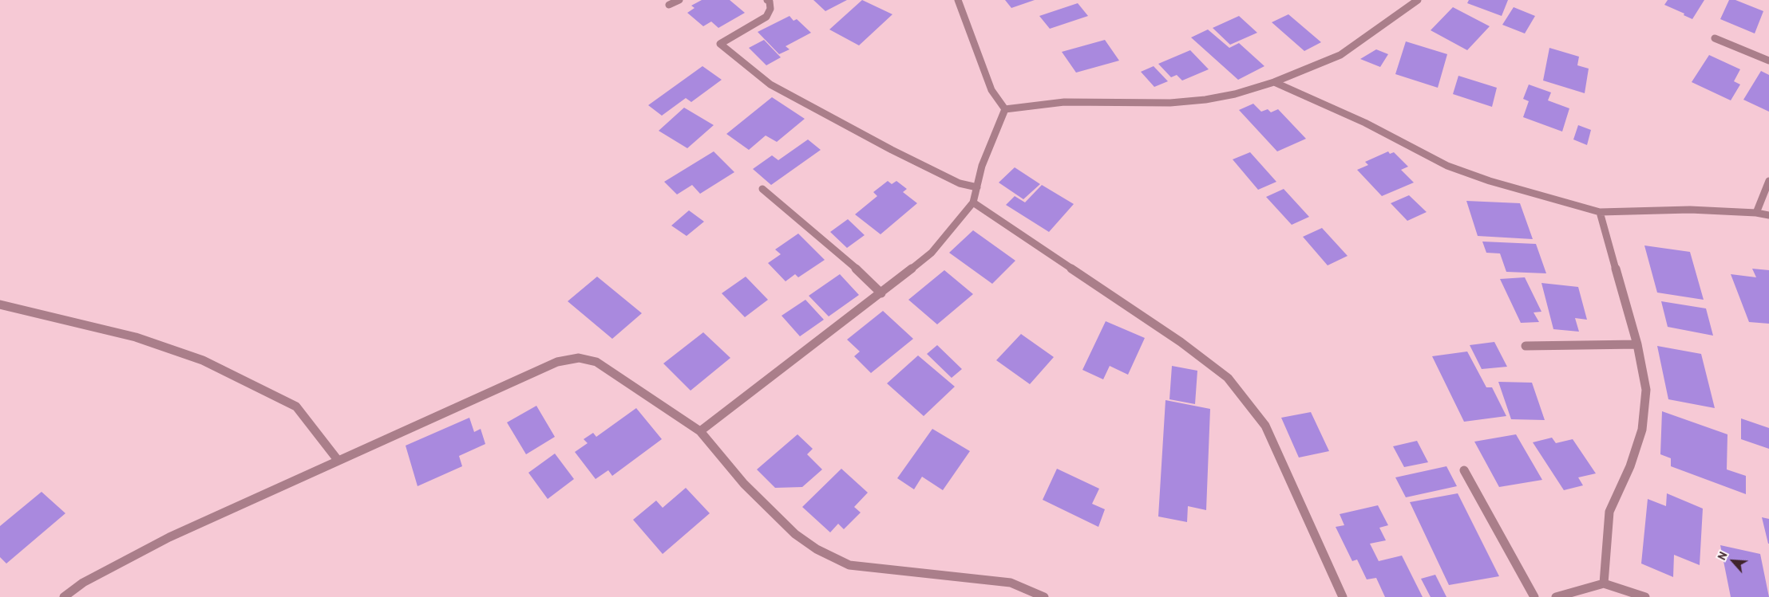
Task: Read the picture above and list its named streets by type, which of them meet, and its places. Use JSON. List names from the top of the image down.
{
  "north": "top left"
}
